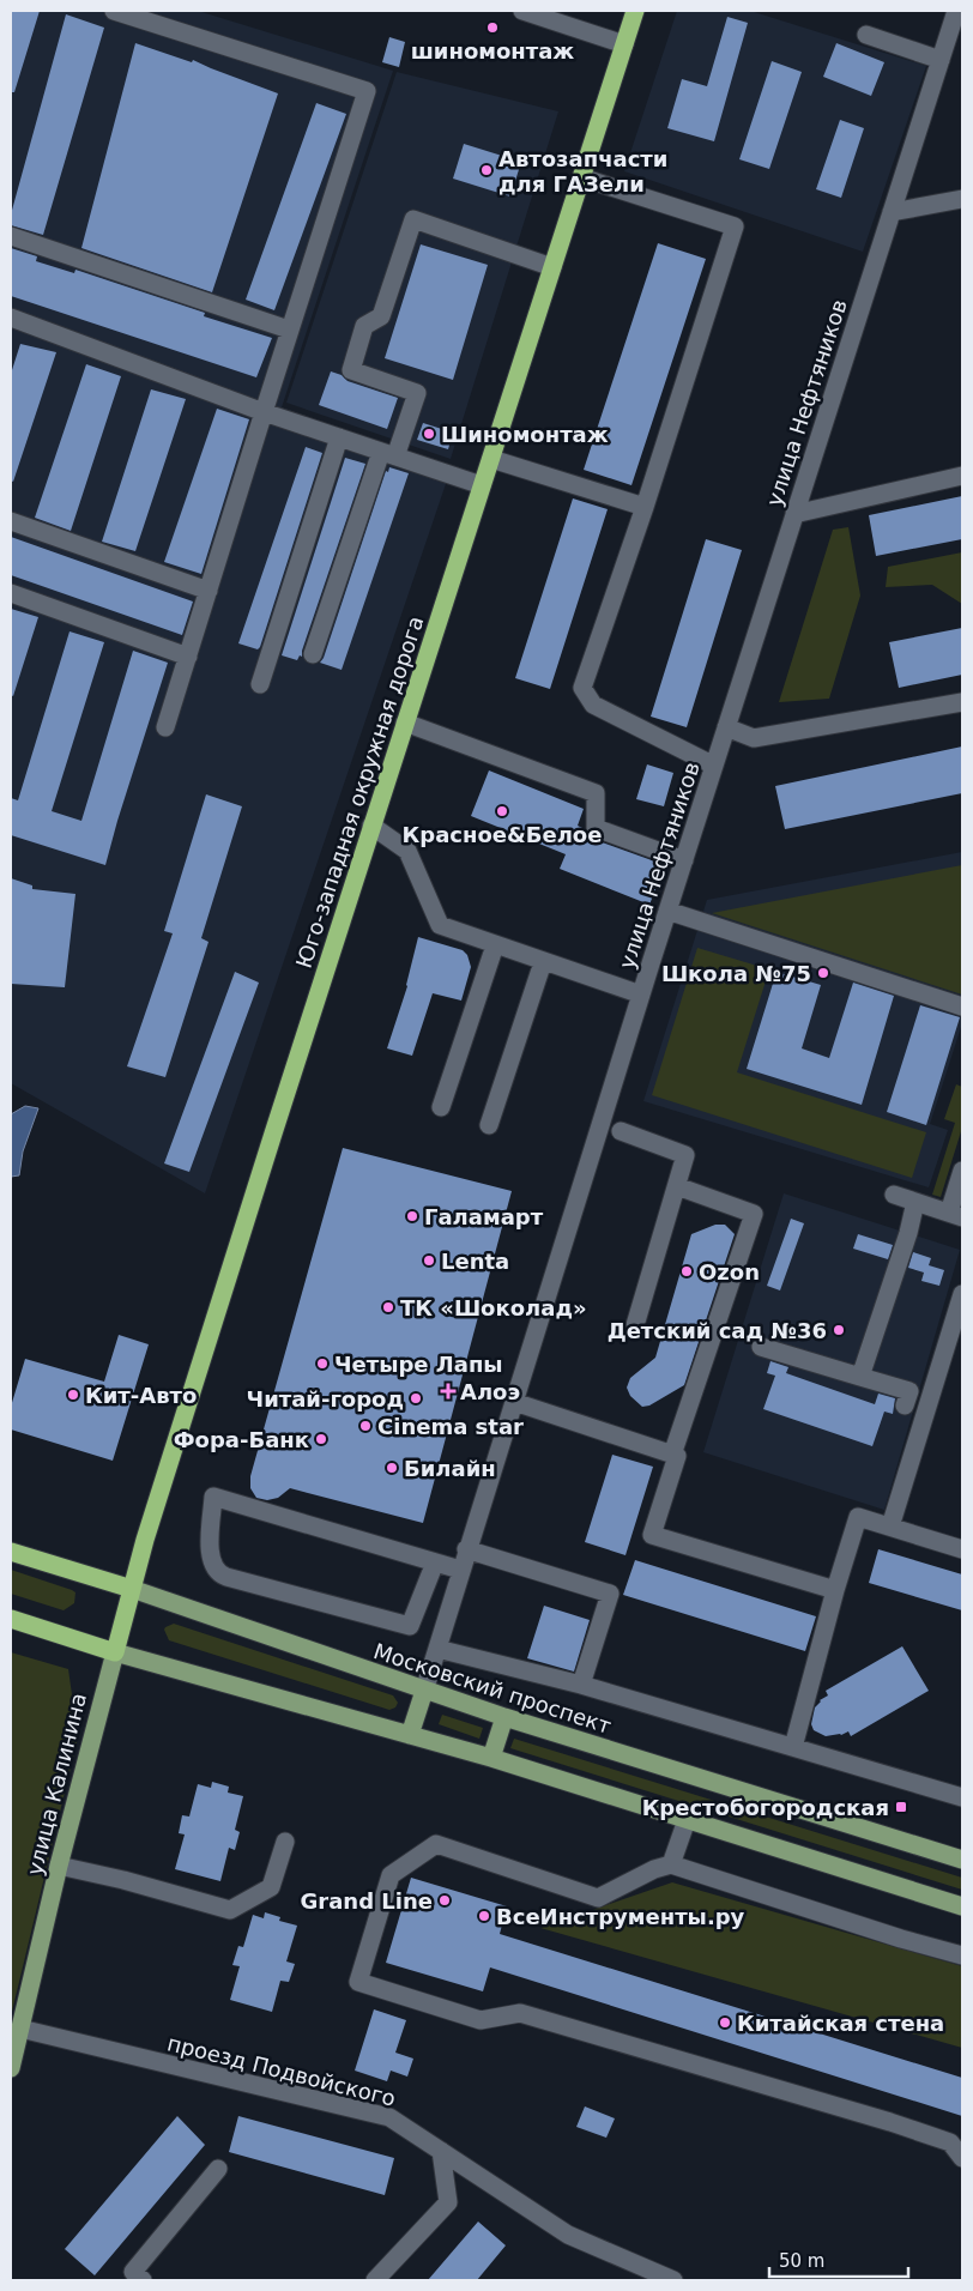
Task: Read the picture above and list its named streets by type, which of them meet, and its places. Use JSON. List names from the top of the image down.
{
  "streets": {
    "highway": ["Юго-западная окружная дорога", "Московский проспект"],
    "main road": ["улица Нефтяников", "улица Калинина"],
    "street": ["проезд Подвойского"]
  },
  "crossings": [
    ["улица Нефтяников", "Московский проспект"],
    ["Юго-западная окружная дорога", "Московский проспект"],
    ["Юго-западная окружная дорога", "улица Калинина"],
    ["улица Калинина", "проезд Подвойского"]
  ],
  "places": {
    "other": [
      "шиномонтаж",
      "Автозапчасти для ГАЗели",
      "Шиномонтаж",
      "Красное&Белое",
      "Школа №75",
      "Галамарт",
      "Lenta",
      "Ozon",
      "ТК «Шоколад»",
      "Детский сад №36",
      "Четыре Лапы",
      "Кит-Авто",
      "Читай-город",
      "Cinema star",
      "Фора-Банк",
      "Билайн",
      "Grand Line",
      "ВсеИнструменты.ру",
      "Китайская стена"
    ],
    "health": ["Алоэ"],
    "transit": ["Крестобогородская"]
  },
  "scale_bar": "50 m"
}
